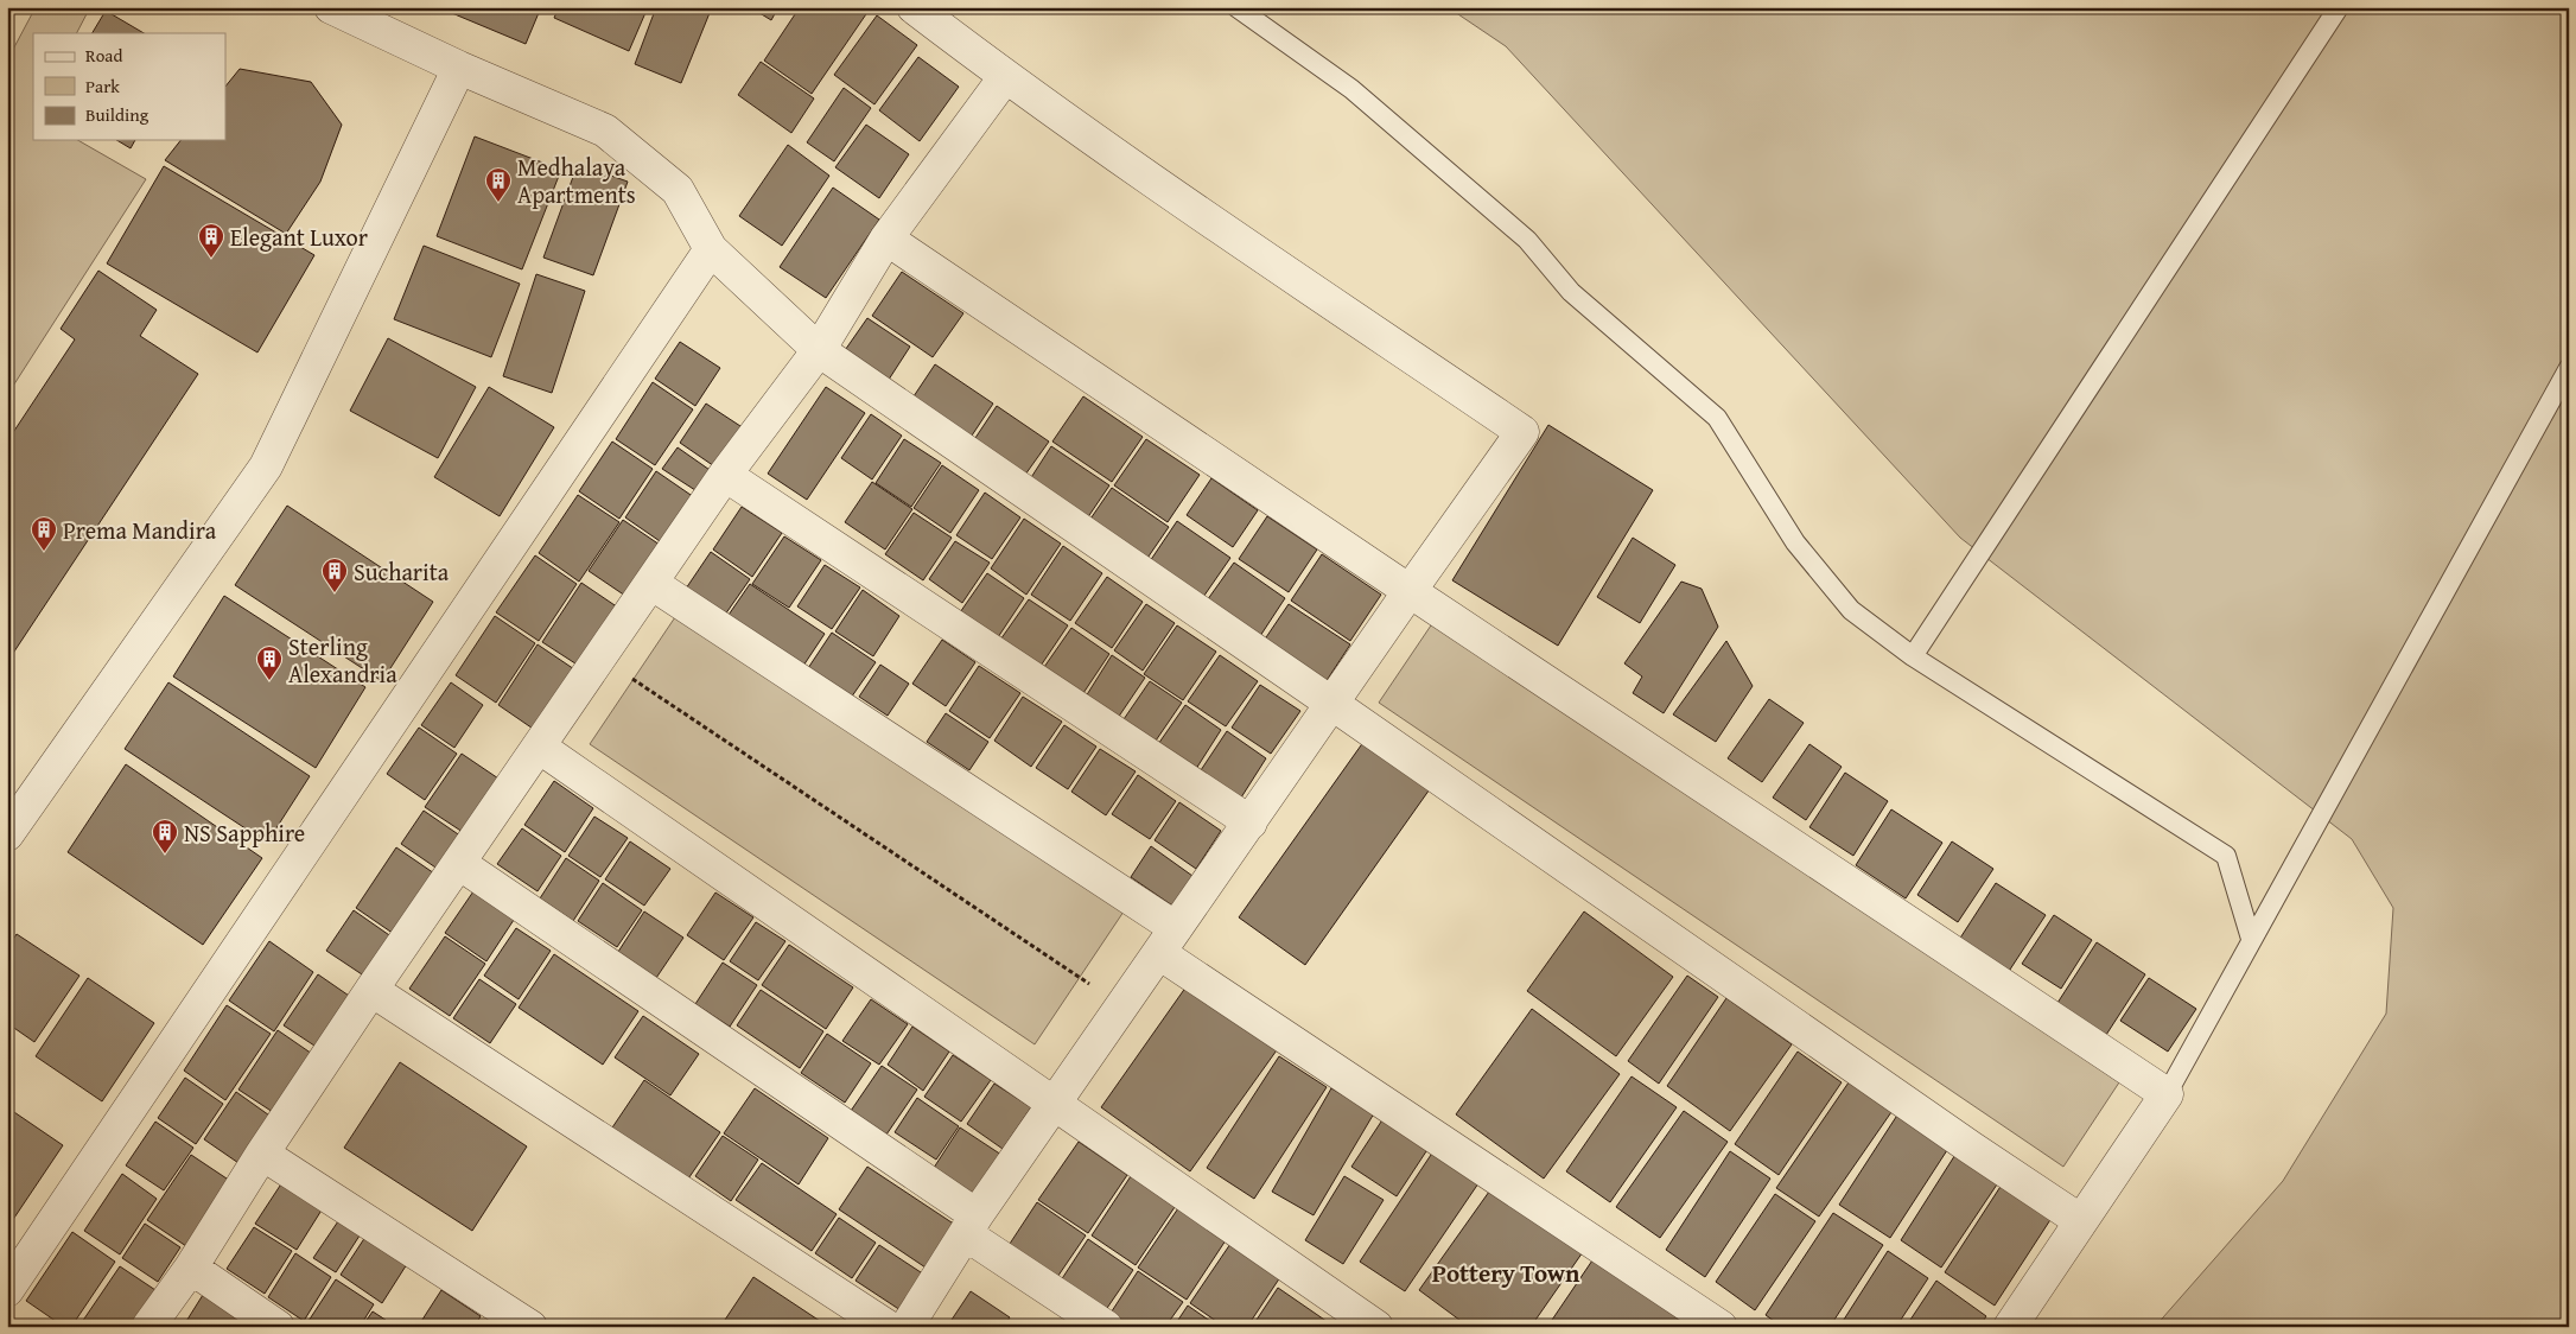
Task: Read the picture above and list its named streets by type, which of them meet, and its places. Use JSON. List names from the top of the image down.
{
  "districts": ["Pottery Town"],
  "places": {
    "building": [
      "Medhalaya Apartments",
      "Elegant Luxor",
      "Prema Mandira",
      "Sucharita",
      "Sterling Alexandria",
      "NS Sapphire"
    ]
  },
  "legend": ["Road", "Park", "Building"]
}
